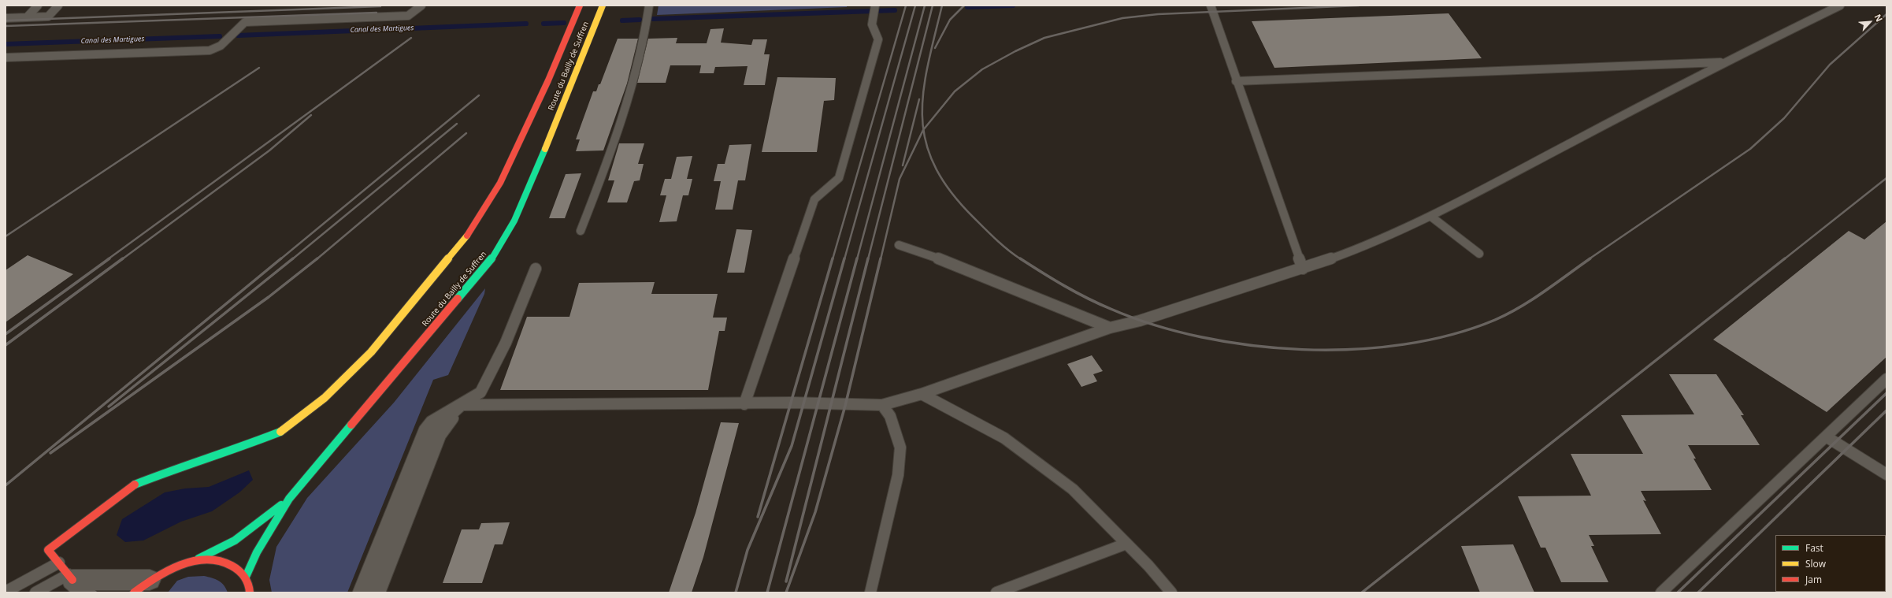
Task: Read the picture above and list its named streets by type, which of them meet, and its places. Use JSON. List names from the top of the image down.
{
  "streets": {
    "main road": ["Route du Bailly de Suffren"]
  },
  "water": ["Canal des Martigues"],
  "legend": ["Fast", "Slow", "Jam"],
  "north": "top right"
}
